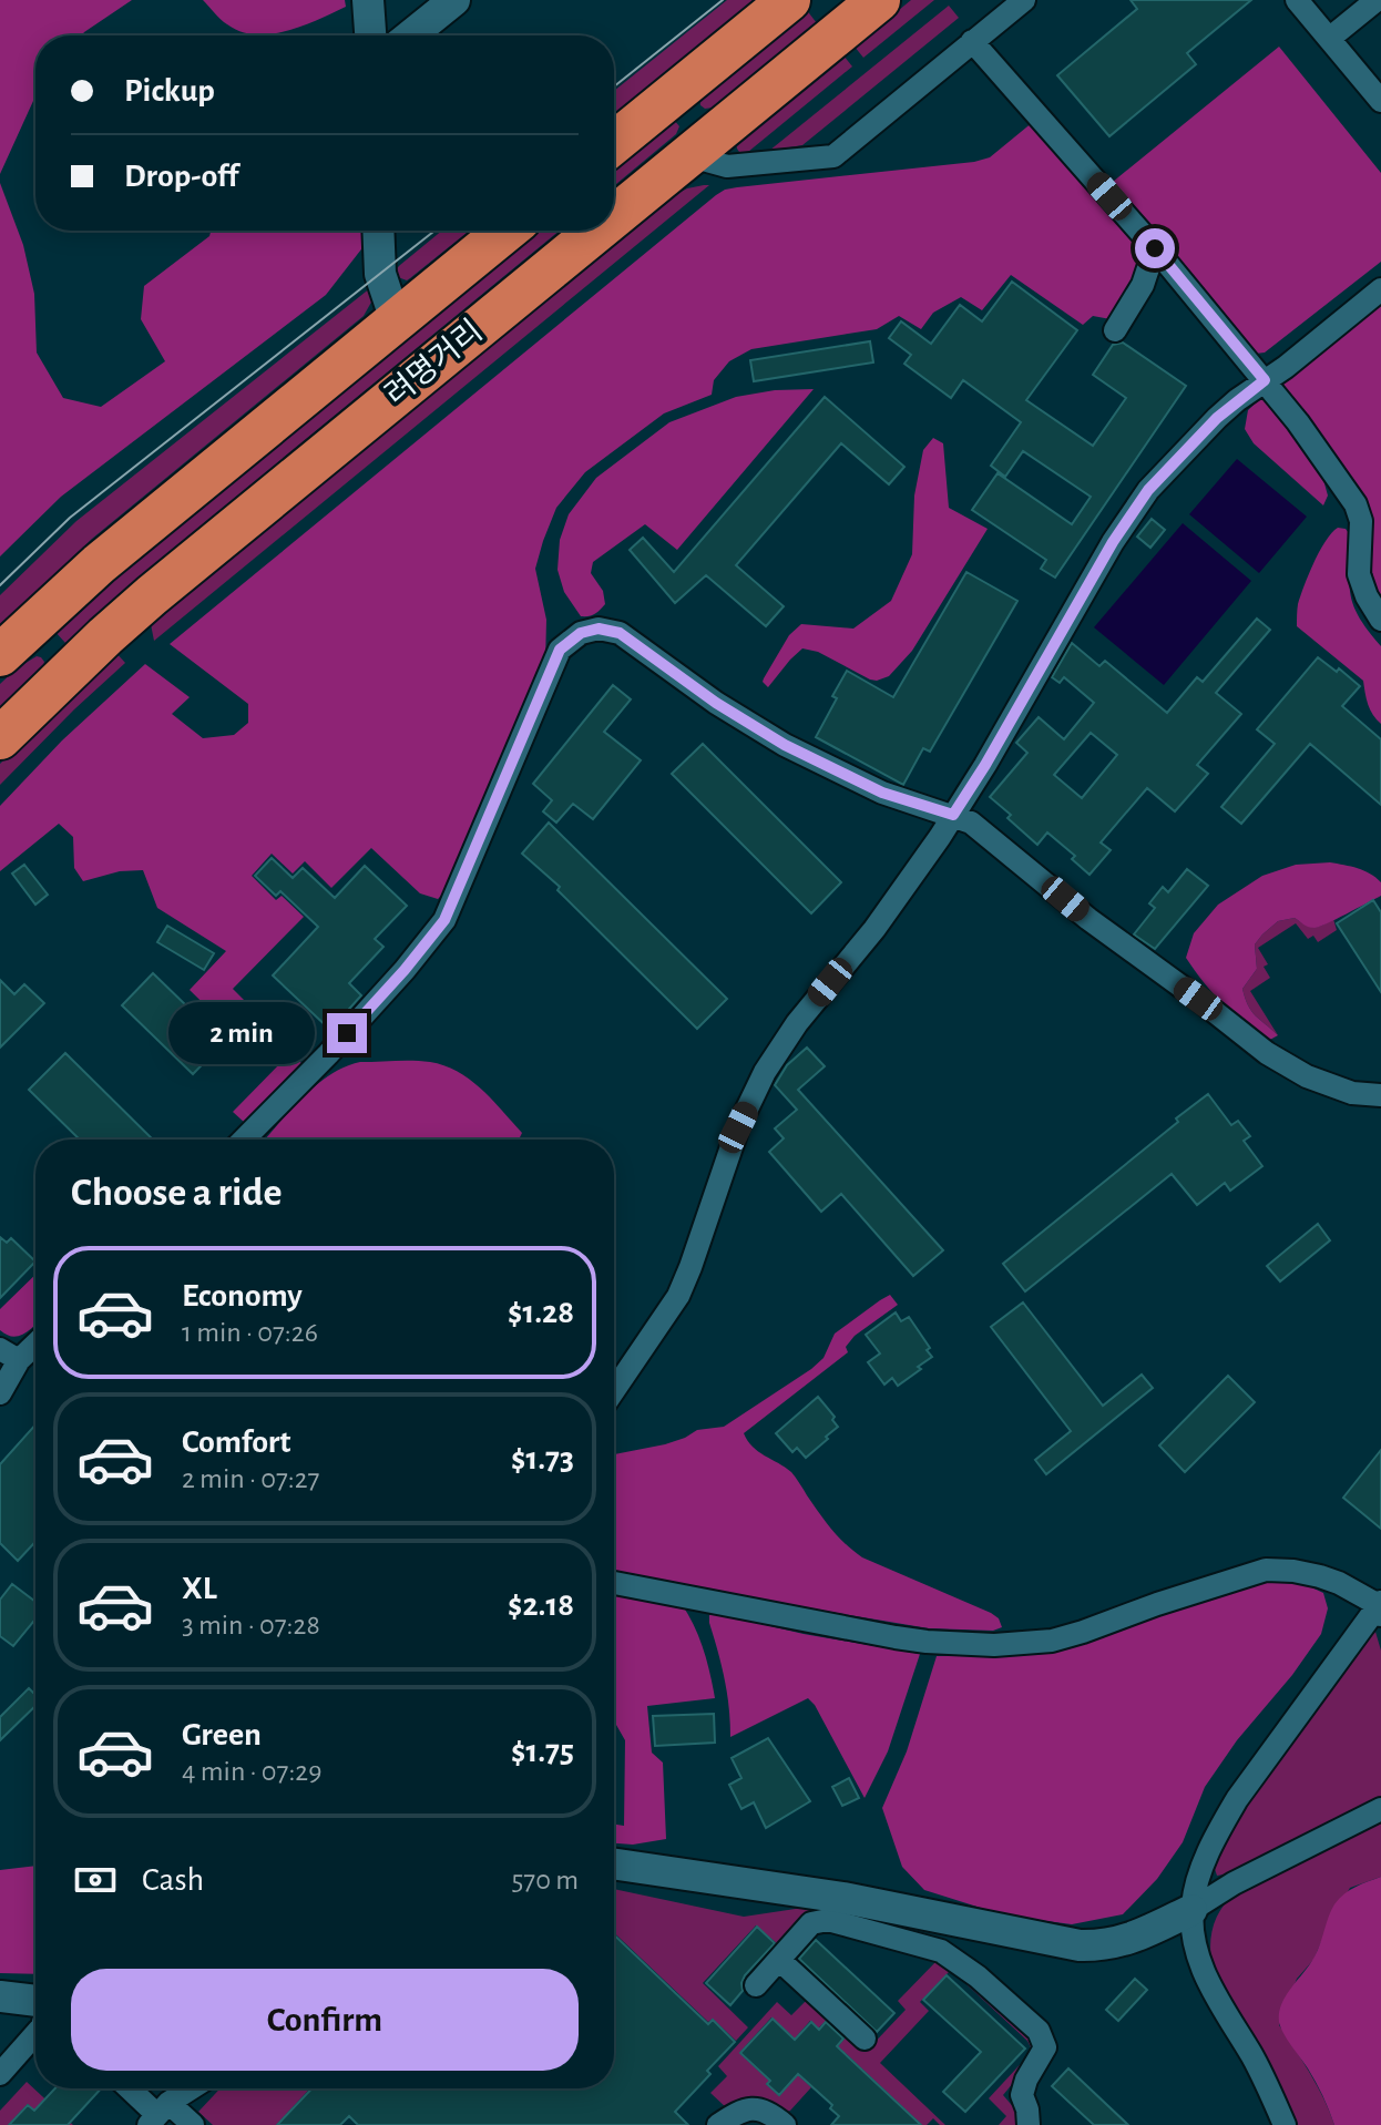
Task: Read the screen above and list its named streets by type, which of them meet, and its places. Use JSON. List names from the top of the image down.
{
  "streets": {
    "highway": ["려명거리"]
  },
  "page": {
    "banner": ["Pickup", "Drop-off"],
    "bubble": "2 min",
    "heading": "Choose a ride",
    "list": [
      {
        "name": "Economy",
        "note": "1 min · 07:26",
        "value": "$1.28"
      },
      {
        "name": "Comfort",
        "note": "2 min · 07:27",
        "value": "$1.73"
      },
      {
        "name": "XL",
        "note": "3 min · 07:28",
        "value": "$2.18"
      },
      {
        "name": "Green",
        "note": "4 min · 07:29",
        "value": "$1.75"
      }
    ],
    "pay": ["Cash", "570 m"],
    "buttons": "Confirm"
  }
}
